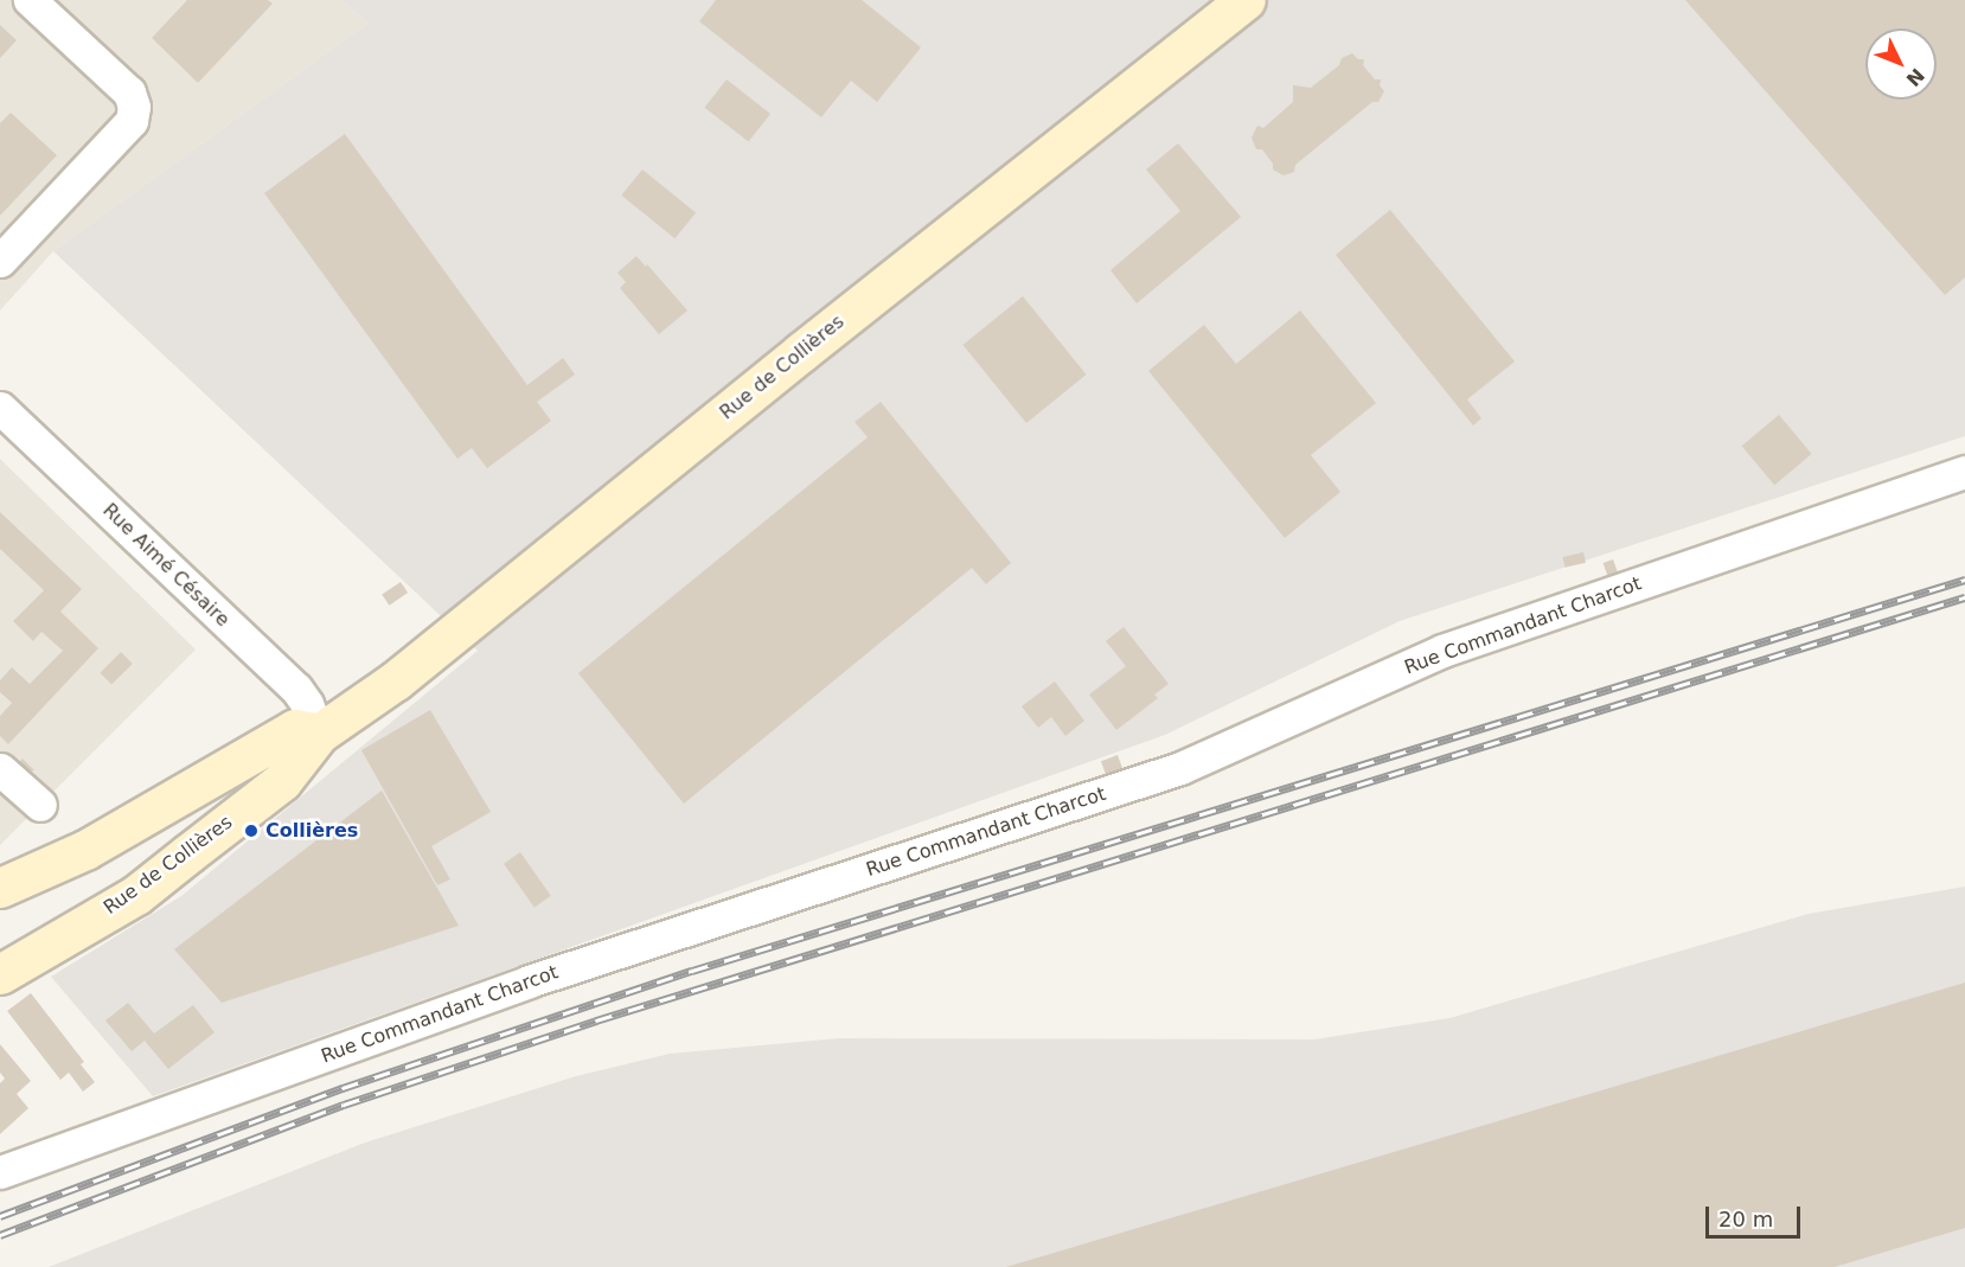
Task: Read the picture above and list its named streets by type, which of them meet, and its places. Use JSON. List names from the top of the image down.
{
  "streets": {
    "main road": ["Rue de Collières"],
    "street": ["Rue Aimé Césaire", "Rue Commandant Charcot"]
  },
  "crossings": [
    ["Rue de Collières", "Rue Aimé Césaire"]
  ],
  "places": ["Collières"],
  "scale_bar": "20 m",
  "north": "bottom right"
}
